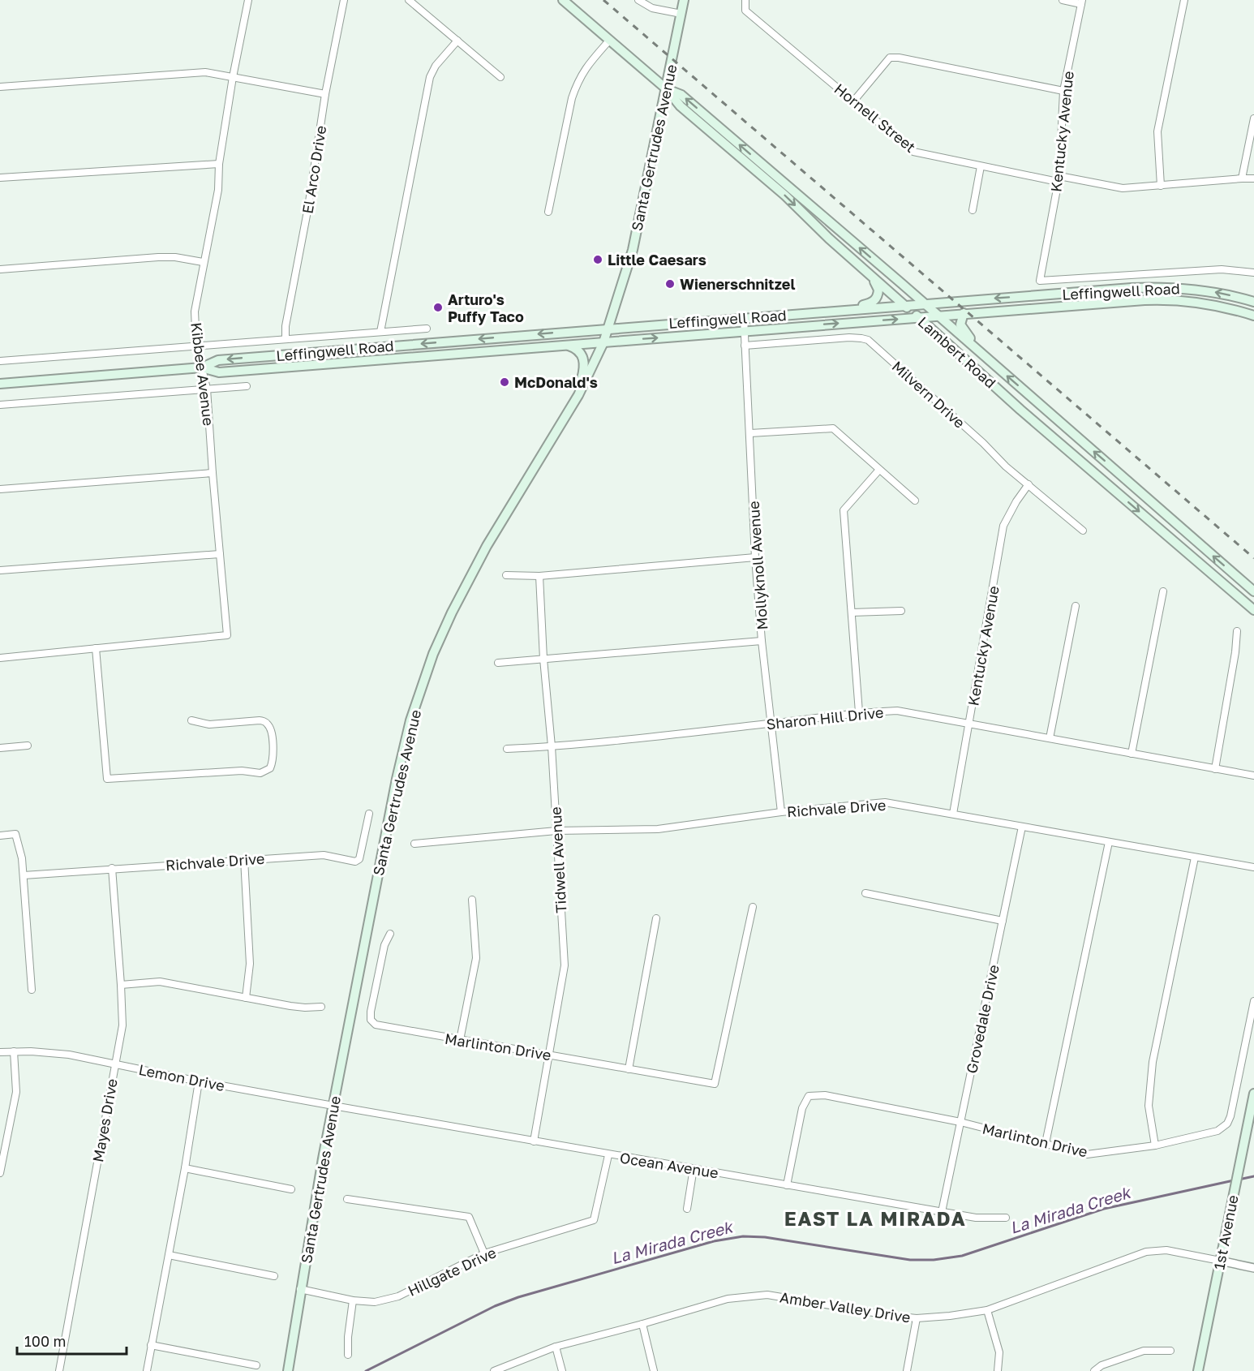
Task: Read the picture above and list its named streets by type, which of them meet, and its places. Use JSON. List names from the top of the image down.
{
  "streets": {
    "main road": [
      "Santa Gertrudes Avenue",
      "Leffingwell Road",
      "Lambert Road",
      "1st Avenue"
    ],
    "street": [
      "Hornell Street",
      "Kentucky Avenue",
      "El Arco Drive",
      "Kibbee Avenue",
      "Milvern Drive",
      "Mollyknoll Avenue",
      "Sharon Hill Drive",
      "Richvale Drive",
      "Tidwell Avenue",
      "Grovedale Drive",
      "Marlinton Drive",
      "Lemon Drive",
      "Mayes Drive",
      "Ocean Avenue",
      "Hillgate Drive",
      "Amber Valley Drive"
    ]
  },
  "crossings": [
    ["Hornell Street", "Kentucky Avenue"],
    ["Kentucky Avenue", "Milvern Drive"],
    ["Kentucky Avenue", "Sharon Hill Drive"],
    ["Kentucky Avenue", "Richvale Drive"],
    ["Santa Gertrudes Avenue", "Leffingwell Road"],
    ["Santa Gertrudes Avenue", "Lambert Road"],
    ["Santa Gertrudes Avenue", "Lemon Drive"],
    ["Santa Gertrudes Avenue", "Ocean Avenue"],
    ["Santa Gertrudes Avenue", "Hillgate Drive"],
    ["El Arco Drive", "Leffingwell Road"],
    ["Leffingwell Road", "Lambert Road"],
    ["Leffingwell Road", "Kibbee Avenue"],
    ["Leffingwell Road", "Mollyknoll Avenue"],
    ["Milvern Drive", "Mollyknoll Avenue"],
    ["Mollyknoll Avenue", "Sharon Hill Drive"],
    ["Mollyknoll Avenue", "Richvale Drive"],
    ["Sharon Hill Drive", "Tidwell Avenue"],
    ["Richvale Drive", "Tidwell Avenue"],
    ["Richvale Drive", "Grovedale Drive"],
    ["Richvale Drive", "Mayes Drive"],
    ["Tidwell Avenue", "Marlinton Drive"],
    ["Tidwell Avenue", "Ocean Avenue"],
    ["Grovedale Drive", "Marlinton Drive"],
    ["Grovedale Drive", "Ocean Avenue"],
    ["Marlinton Drive", "Ocean Avenue"],
    ["Lemon Drive", "Mayes Drive"],
    ["Lemon Drive", "Ocean Avenue"],
    ["Ocean Avenue", "Hillgate Drive"],
    ["1st Avenue", "Amber Valley Drive"]
  ],
  "districts": ["EAST LA MIRADA"],
  "water": ["La Mirada Creek"],
  "places": [
    "Little Caesars",
    "Wienerschnitzel",
    "Arturo's Puffy Taco",
    "McDonald's"
  ],
  "scale_bar": "100 m"
}
